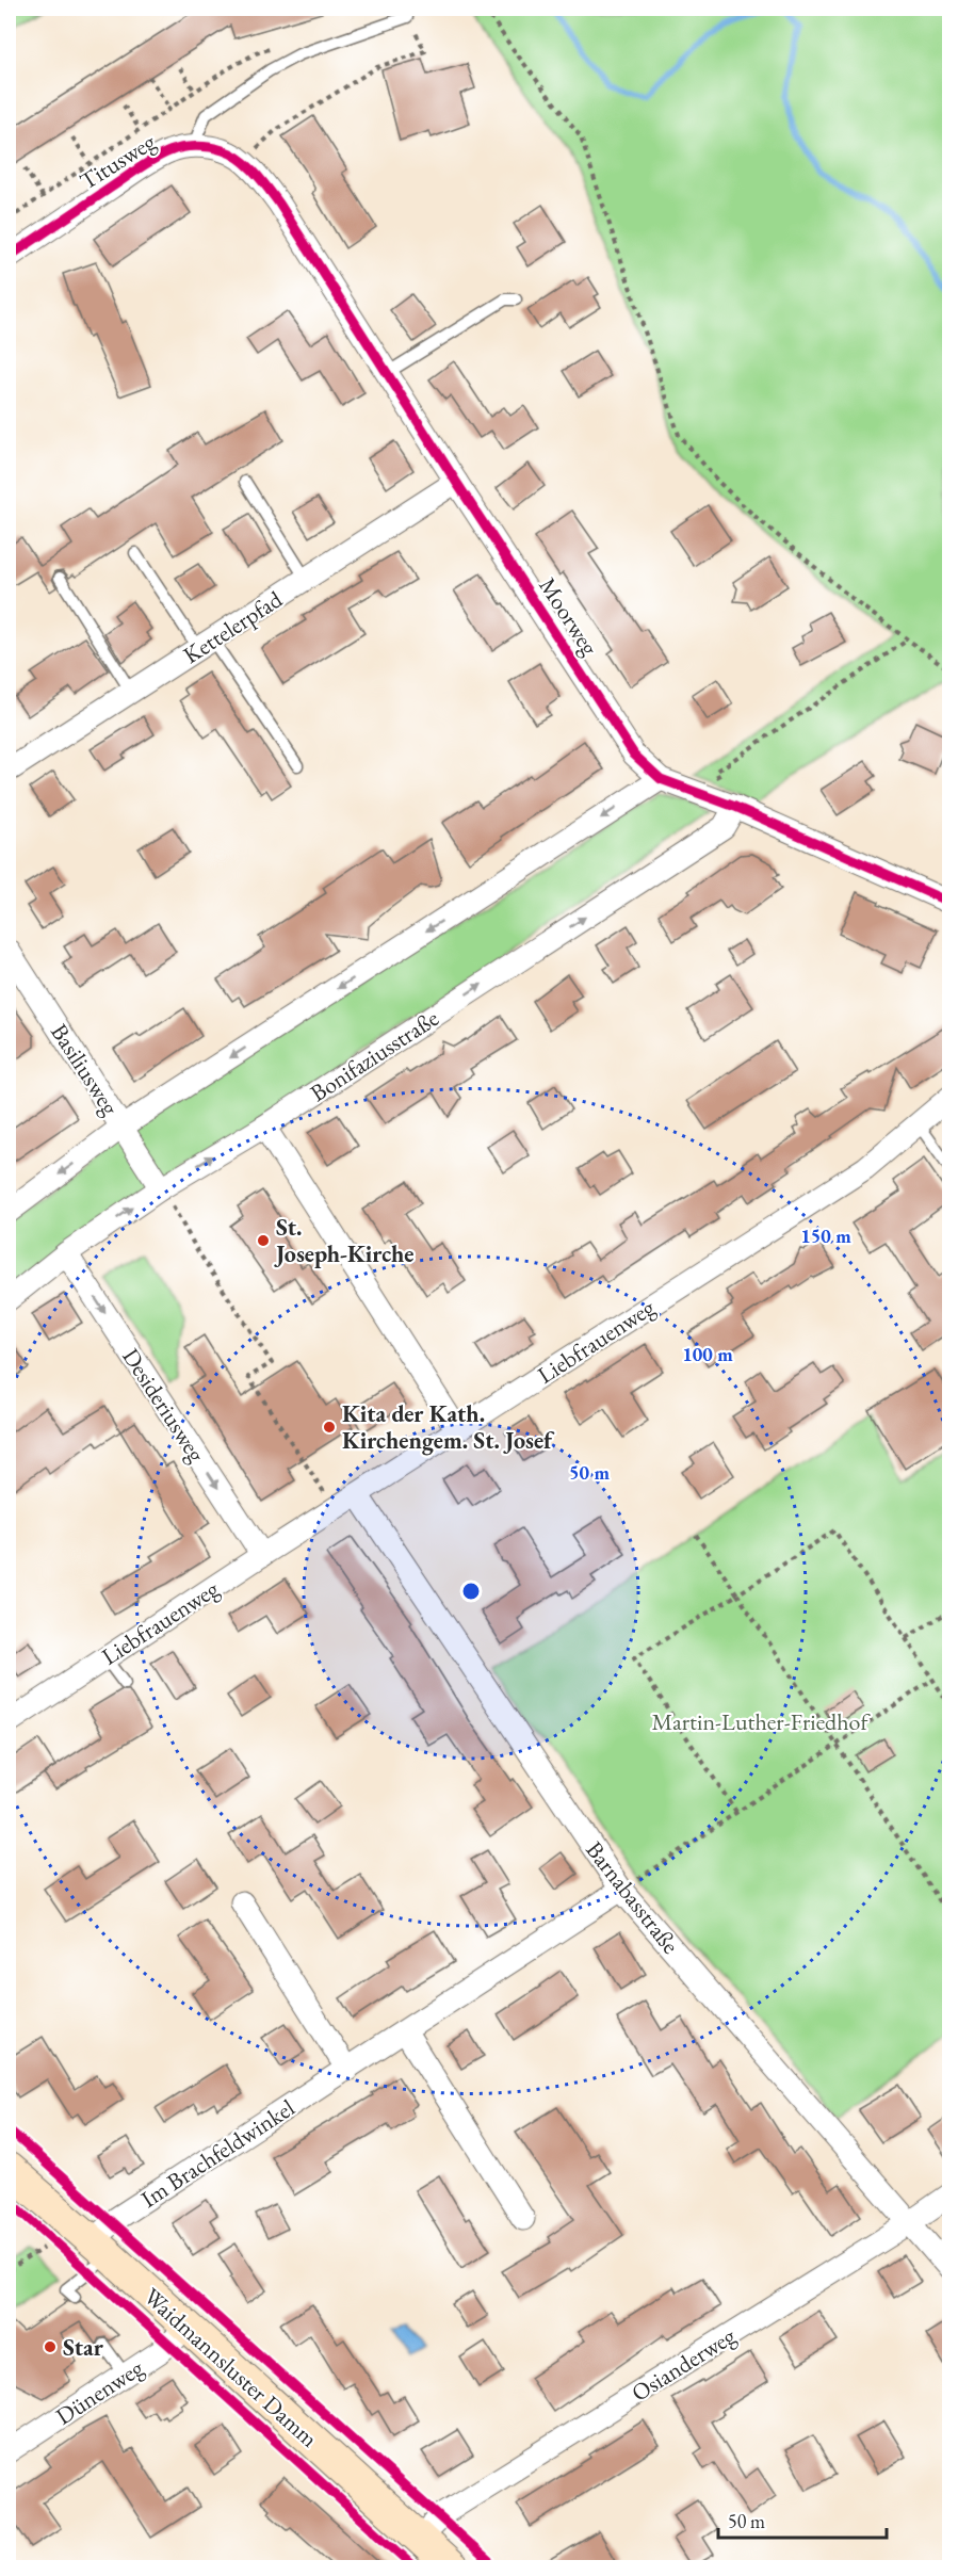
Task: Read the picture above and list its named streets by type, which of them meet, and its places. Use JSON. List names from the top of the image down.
{
  "streets": {
    "main road": ["Waidmannsluster Damm"],
    "street": [
      "Titusweg",
      "Moorweg",
      "Kettelerpfad",
      "Bonifaziusstraße",
      "Basiliusweg",
      "Liebfrauenweg",
      "Desideriusweg",
      "Barnabasstraße",
      "Im Brachfeldwinkel",
      "Osianderweg",
      "Dünenweg"
    ]
  },
  "crossings": [
    ["Titusweg", "Moorweg"],
    ["Moorweg", "Kettelerpfad"],
    ["Moorweg", "Bonifaziusstraße"],
    ["Bonifaziusstraße", "Basiliusweg"],
    ["Bonifaziusstraße", "Desideriusweg"],
    ["Liebfrauenweg", "Desideriusweg"],
    ["Liebfrauenweg", "Barnabasstraße"],
    ["Barnabasstraße", "Im Brachfeldwinkel"],
    ["Barnabasstraße", "Osianderweg"],
    ["Im Brachfeldwinkel", "Waidmannsluster Damm"],
    ["Osianderweg", "Waidmannsluster Damm"],
    ["Waidmannsluster Damm", "Dünenweg"]
  ],
  "one_way": ["Desideriusweg"],
  "parks": ["Martin-Luther-Friedhof"],
  "places": ["St. Joseph-Kirche", "Kita der Kath. Kirchengem. St. Josef", "Star"],
  "scale_bar": "50 m",
  "rings": ["150 m", "100 m", "50 m"]
}
